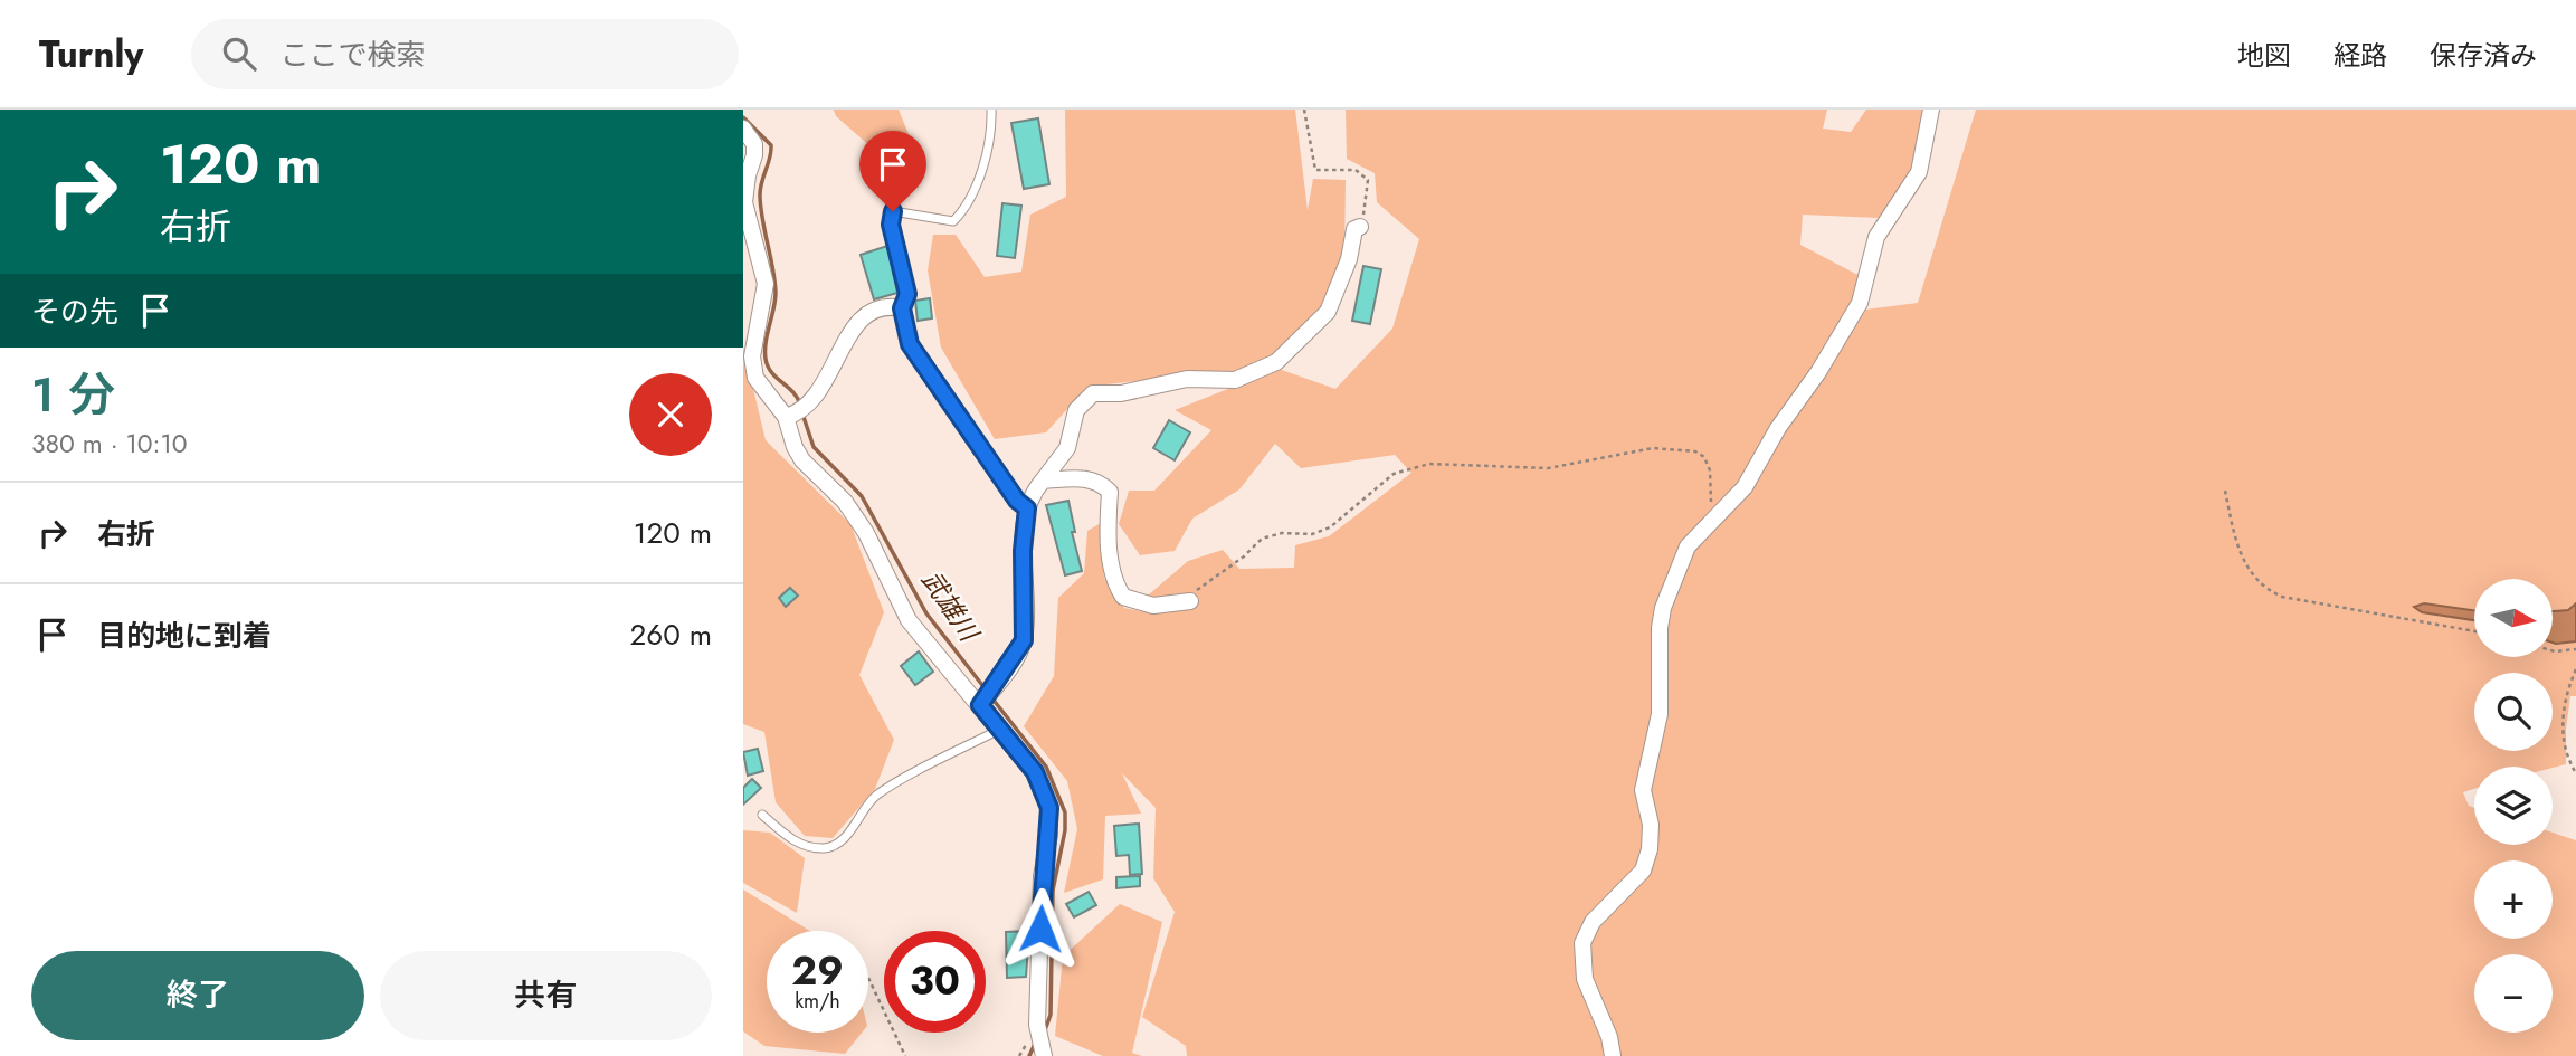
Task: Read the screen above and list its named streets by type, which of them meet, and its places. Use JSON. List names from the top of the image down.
{
  "water": ["武雄川"],
  "north": "right",
  "page": {
    "header": "Turnly",
    "search": "ここで検索",
    "nav": ["地図", "経路", "保存済み"],
    "turn": ["120 m", "右折"],
    "then": "その先",
    "heading": ["1 分", "380 m · 10:10"],
    "list": [
      {
        "name": "右折",
        "value": "120 m"
      },
      {
        "name": "目的地に到着",
        "value": "260 m"
      }
    ],
    "map_buttons": ["+", "−"],
    "speed": "29 km/h",
    "limit": "30",
    "buttons": ["終了", "共有"]
  }
}
